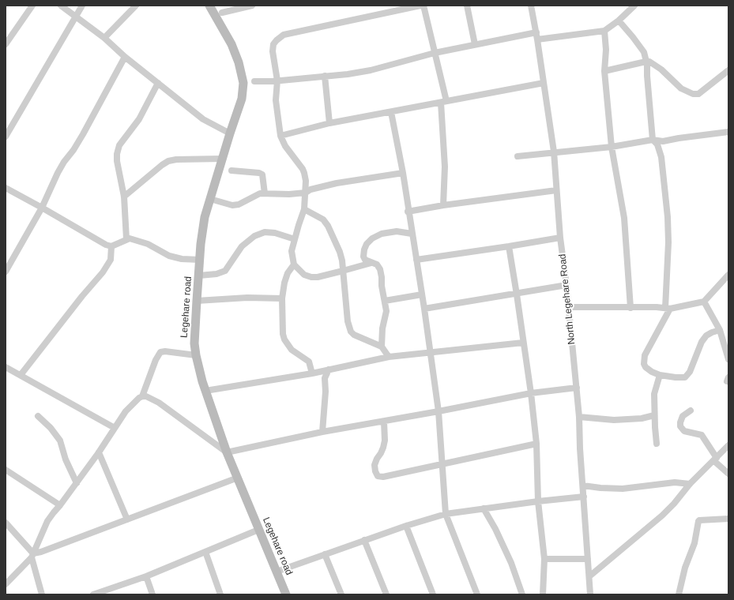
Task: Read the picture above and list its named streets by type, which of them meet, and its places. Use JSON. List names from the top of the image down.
{
  "streets": {
    "main road": ["Legehare road"],
    "street": ["North Legehare Road"]
  }
}
